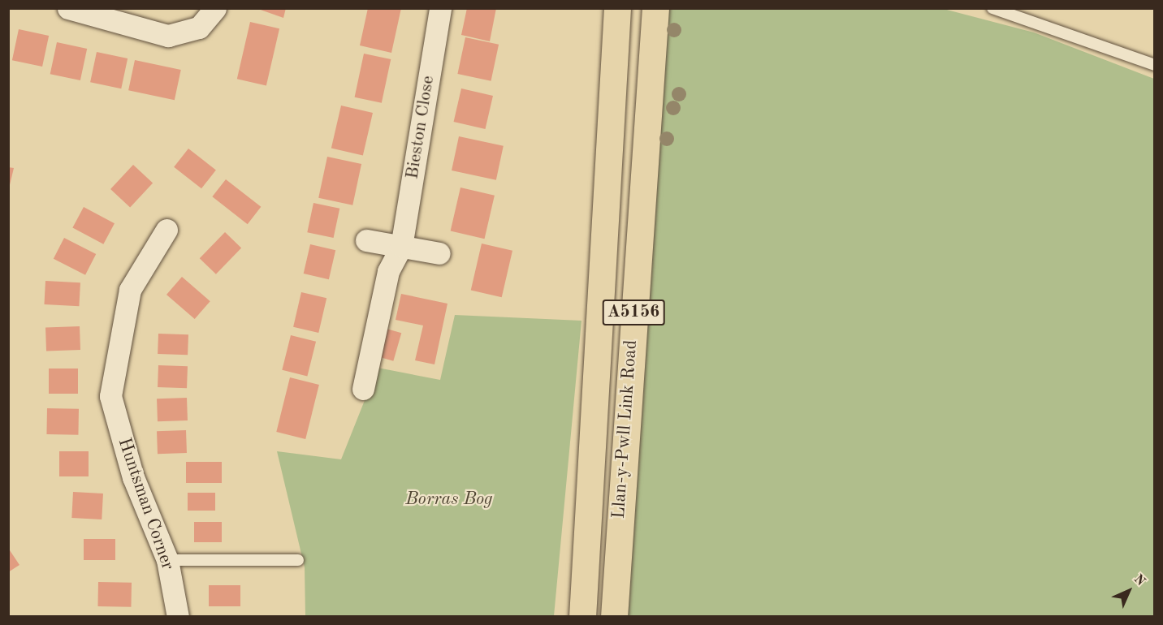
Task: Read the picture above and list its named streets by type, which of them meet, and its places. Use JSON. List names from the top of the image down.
{
  "streets": {
    "highway": ["A5156", "Llan-y-Pwll Link Road"],
    "street": ["Bieston Close", "Huntsman Corner"]
  },
  "parks": ["Borras Bog"],
  "north": "top right"
}
